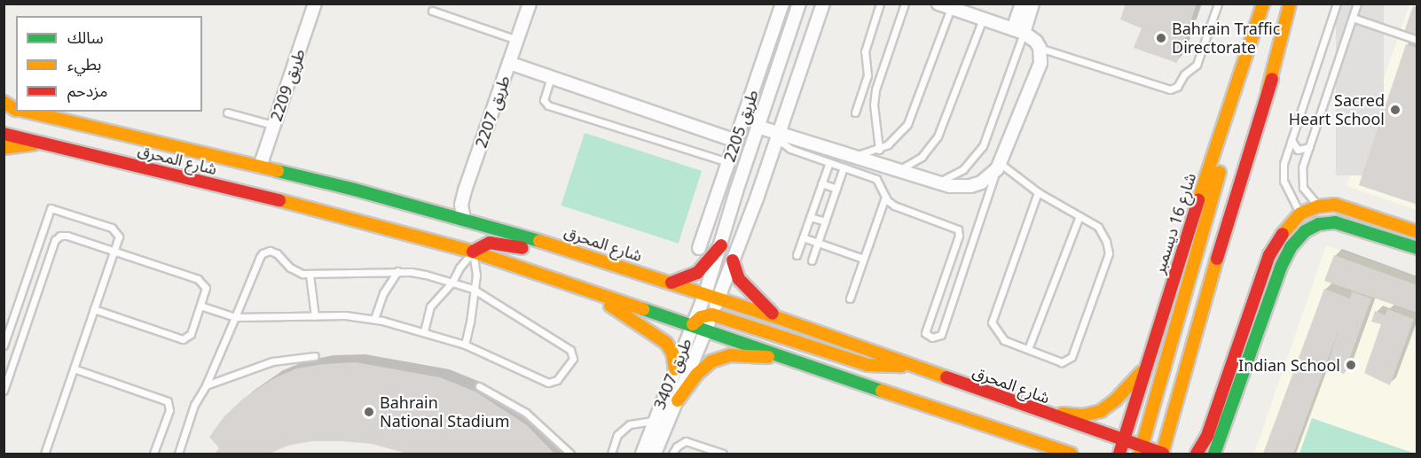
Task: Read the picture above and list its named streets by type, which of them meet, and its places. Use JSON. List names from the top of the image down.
{
  "streets": {
    "main road": ["شارع المحرق", "شارع 16 ديسمبر"],
    "street": [
      "طريق 2209",
      "طريق 2207",
      "طريق 2205",
      "طريق 3407"
    ]
  },
  "crossings": [
    ["طريق 2209", "شارع المحرق"],
    ["طريق 2207", "شارع المحرق"],
    ["شارع المحرق", "شارع 16 ديسمبر"],
    ["شارع المحرق", "طريق 3407"]
  ],
  "places": [
    "Bahrain Traffic Directorate",
    "Sacred Heart School",
    "Indian School",
    "Bahrain National Stadium"
  ],
  "legend": ["سالك", "بطيء", "مزدحم"]
}
